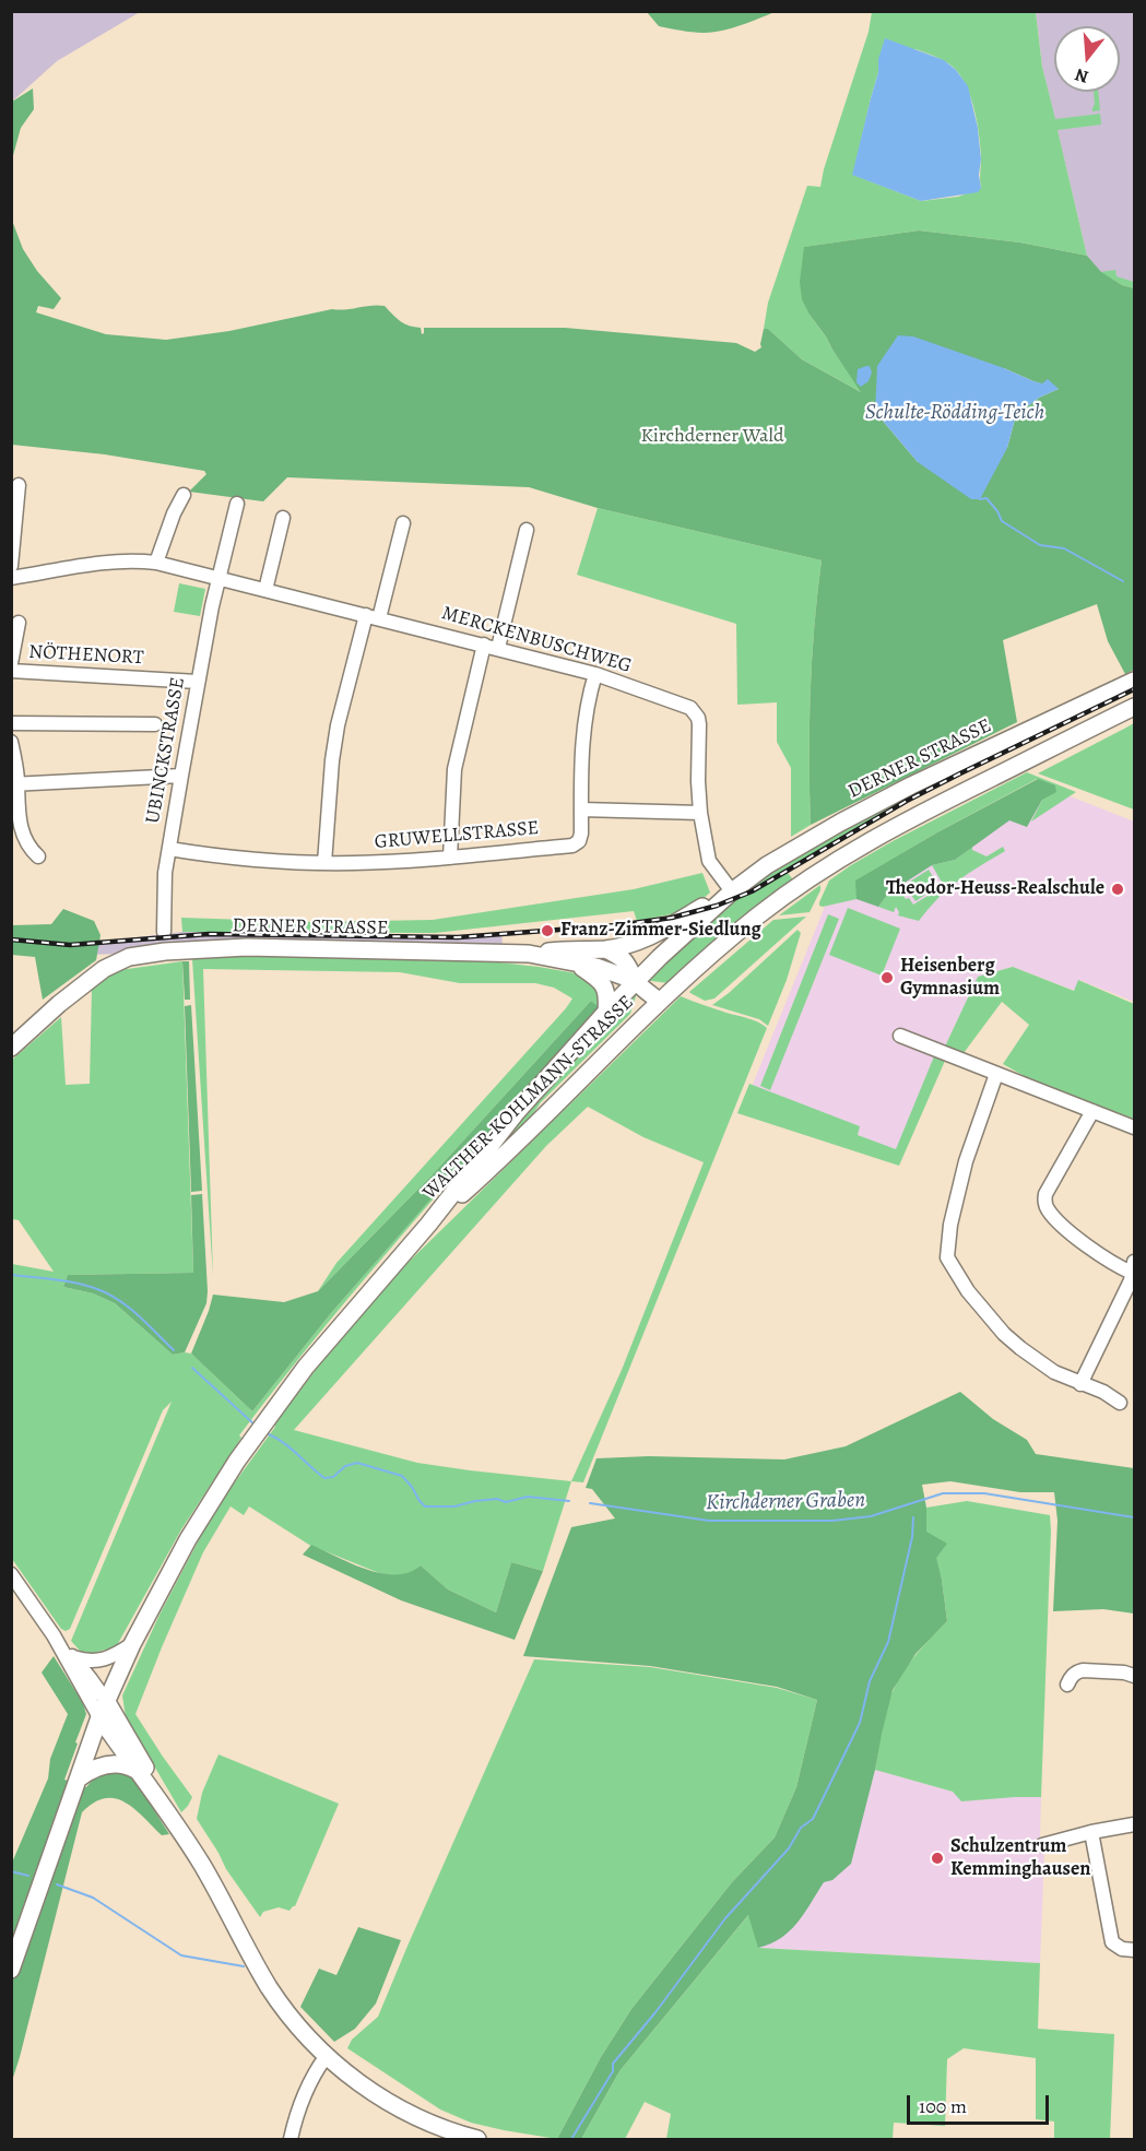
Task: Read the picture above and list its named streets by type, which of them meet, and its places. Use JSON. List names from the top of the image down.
{
  "streets": {
    "main road": ["DERNER STRASSE", "WALTHER-KOHLMANN-STRASSE"],
    "street": [
      "MERCKENBUSCHWEG",
      "NÖTHENORT",
      "UBINCKSTRASSE",
      "GRUWELLSTRASSE"
    ]
  },
  "crossings": [
    ["MERCKENBUSCHWEG", "UBINCKSTRASSE"],
    ["MERCKENBUSCHWEG", "DERNER STRASSE"],
    ["MERCKENBUSCHWEG", "GRUWELLSTRASSE"],
    ["MERCKENBUSCHWEG", "WALTHER-KOHLMANN-STRASSE"],
    ["NÖTHENORT", "UBINCKSTRASSE"],
    ["UBINCKSTRASSE", "GRUWELLSTRASSE"],
    ["DERNER STRASSE", "WALTHER-KOHLMANN-STRASSE"]
  ],
  "water": ["Schulte-Rödding-Teich", "Kirchderner Graben"],
  "parks": ["Kirchderner Wald"],
  "places": [
    "Theodor-Heuss-Realschule",
    "Franz-Zimmer-Siedlung",
    "Heisenberg Gymnasium",
    "Schulzentrum Kemminghausen"
  ],
  "scale_bar": "100 m",
  "north": "bottom"
}
